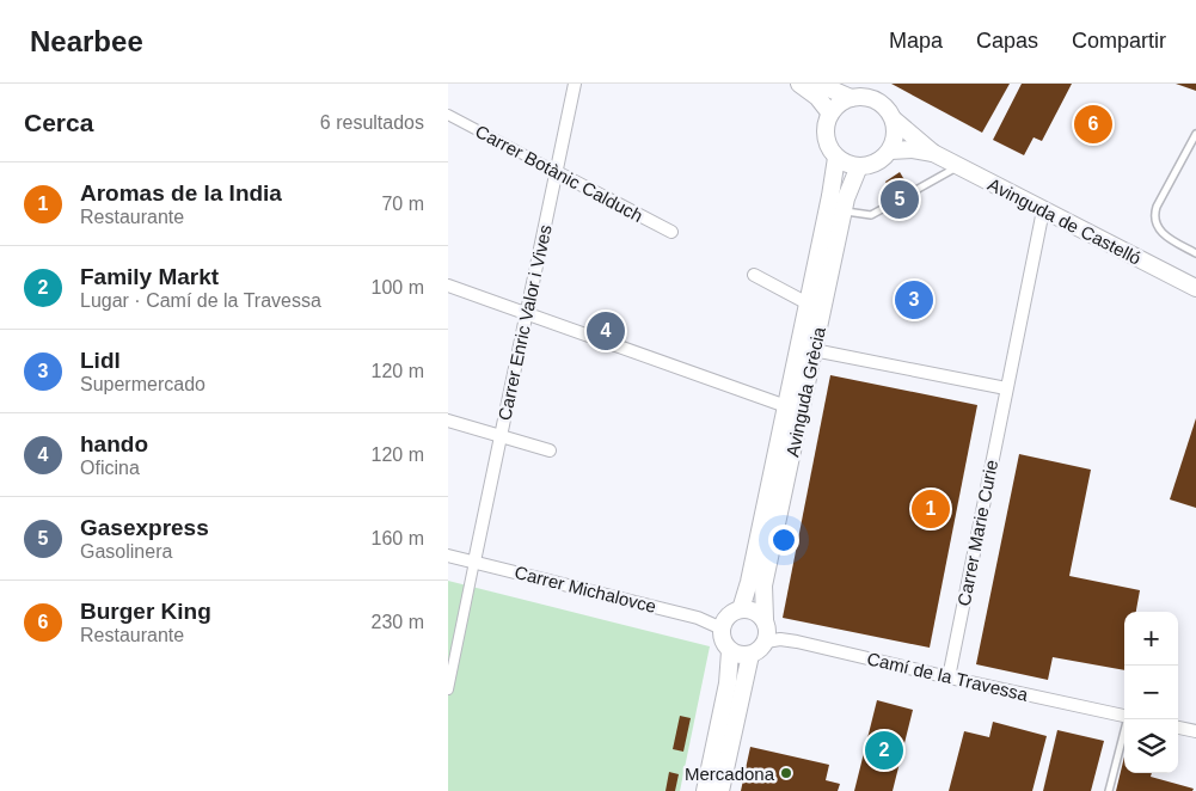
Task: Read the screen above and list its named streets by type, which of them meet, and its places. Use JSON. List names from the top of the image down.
{
  "streets": {
    "main road": ["Avinguda de Castelló", "Avinguda Grècia"],
    "street": [
      "Carrer Botànic Calduch",
      "Carrer Enric Valor i Vives",
      "Carrer Marie Curie",
      "Carrer Michalovce",
      "Camí de la Travessa"
    ]
  },
  "crossings": [
    ["Carrer Botànic Calduch", "Carrer Enric Valor i Vives"],
    ["Avinguda de Castelló", "Avinguda Grècia"],
    ["Avinguda de Castelló", "Carrer Marie Curie"],
    ["Carrer Enric Valor i Vives", "Carrer Michalovce"],
    ["Avinguda Grècia", "Carrer Michalovce"],
    ["Avinguda Grècia", "Camí de la Travessa"],
    ["Carrer Marie Curie", "Camí de la Travessa"],
    ["Carrer Michalovce", "Camí de la Travessa"]
  ],
  "places": ["Mercadona"],
  "page": {
    "header": "Nearbee",
    "nav": ["Mapa", "Capas", "Compartir"],
    "heading": ["Cerca", "6 resultados"],
    "pins": [
      "6",
      "5",
      "3",
      "4",
      "1",
      "2"
    ],
    "list": [
      {
        "mark": "1",
        "name": "Aromas de la India",
        "note": "Restaurante",
        "value": "70 m"
      },
      {
        "mark": "2",
        "name": "Family Markt",
        "note": "Lugar · Camí de la Travessa",
        "value": "100 m"
      },
      {
        "mark": "3",
        "name": "Lidl",
        "note": "Supermercado",
        "value": "120 m"
      },
      {
        "mark": "4",
        "name": "hando",
        "note": "Oficina",
        "value": "120 m"
      },
      {
        "mark": "5",
        "name": "Gasexpress",
        "note": "Gasolinera",
        "value": "160 m"
      },
      {
        "mark": "6",
        "name": "Burger King",
        "note": "Restaurante",
        "value": "230 m"
      }
    ],
    "map_buttons": ["+", "−"]
  }
}
